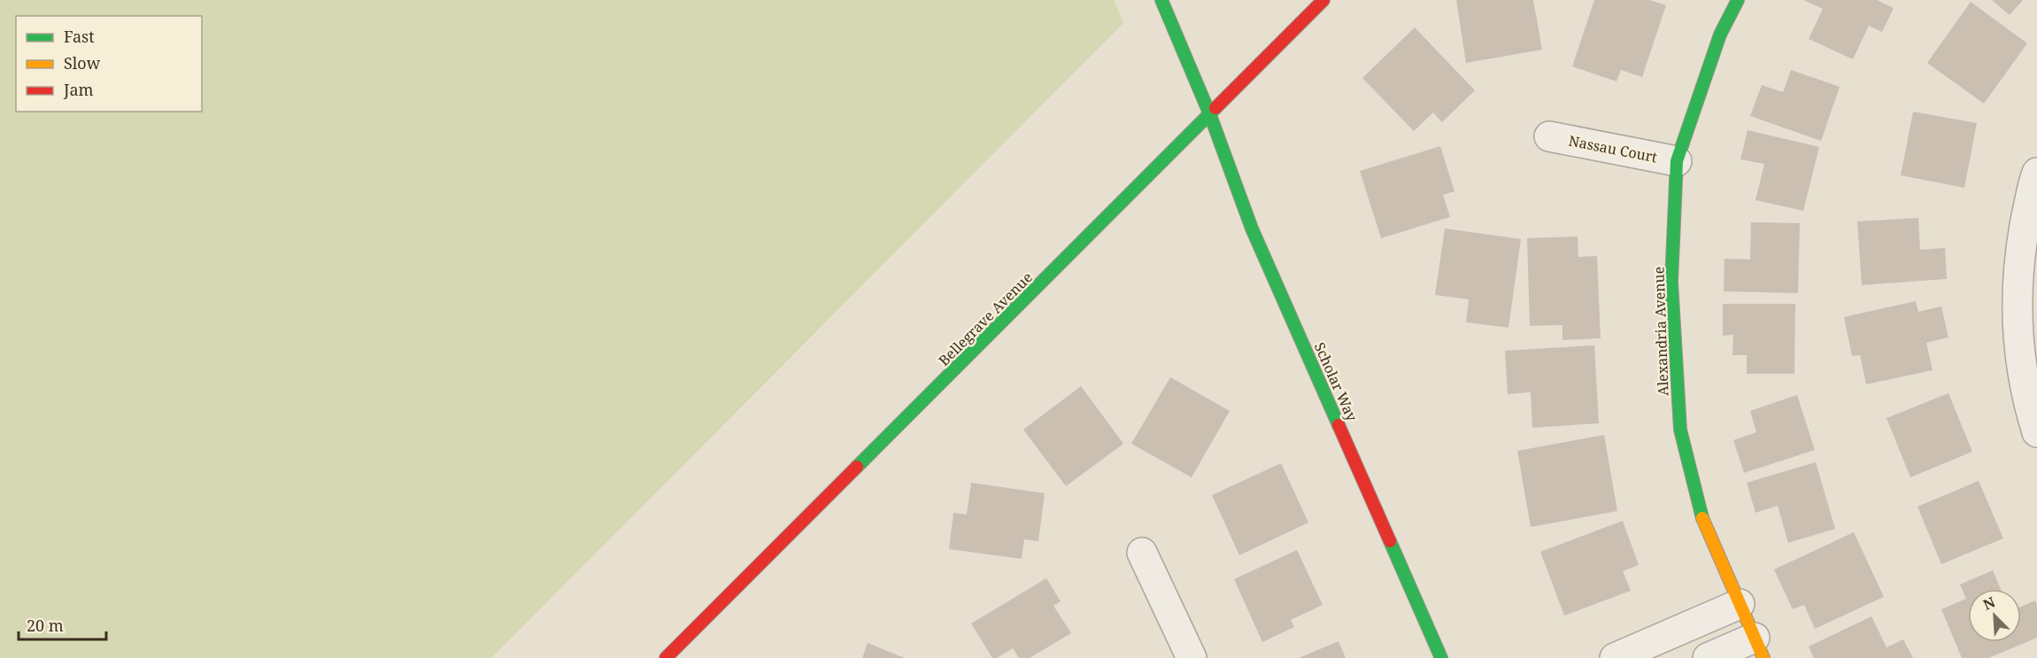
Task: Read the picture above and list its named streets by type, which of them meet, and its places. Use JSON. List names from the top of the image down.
{
  "streets": {
    "street": [
      "Nassau Court",
      "Bellegrave Avenue",
      "Alexandria Avenue",
      "Scholar Way"
    ]
  },
  "crossings": [
    ["Nassau Court", "Alexandria Avenue"],
    ["Bellegrave Avenue", "Scholar Way"]
  ],
  "legend": ["Fast", "Slow", "Jam"],
  "scale_bar": "20 m",
  "north": "top left"
}
